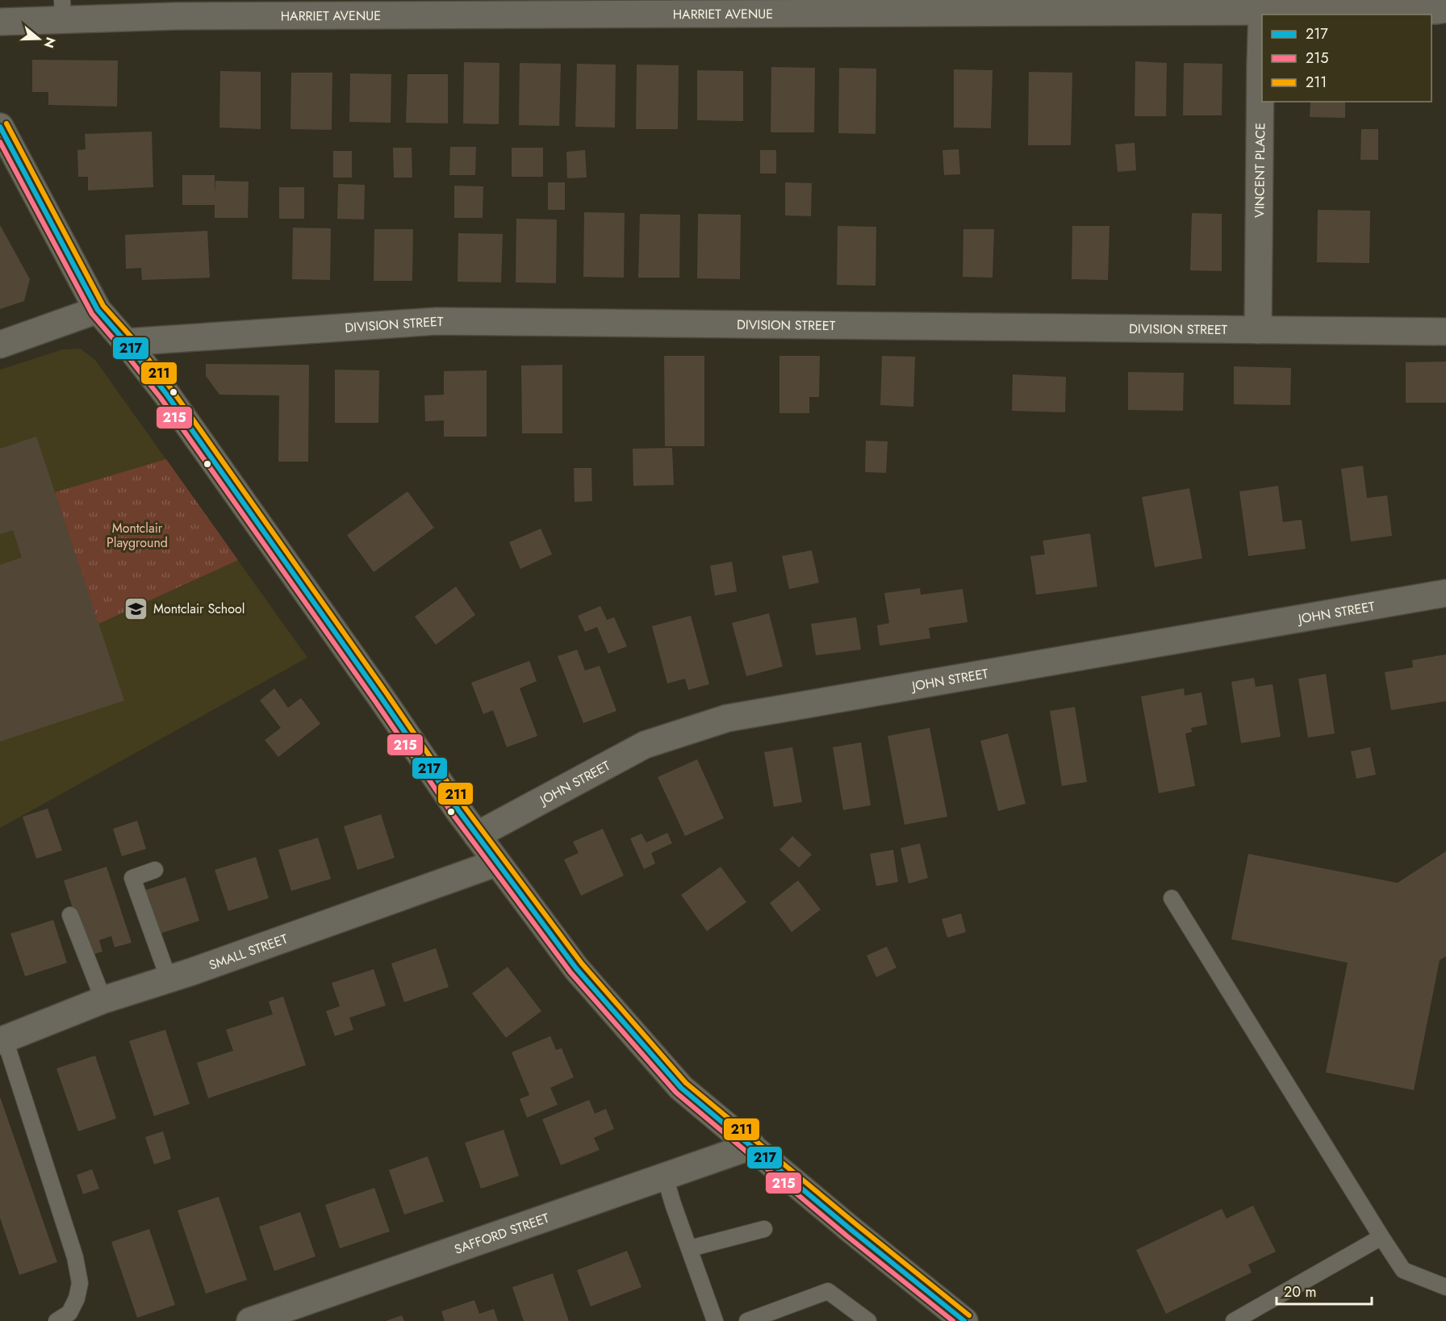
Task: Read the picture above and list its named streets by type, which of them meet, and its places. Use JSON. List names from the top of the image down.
{
  "streets": {
    "street": [
      "HARRIET AVENUE",
      "VINCENT PLACE",
      "DIVISION STREET",
      "JOHN STREET",
      "SMALL STREET",
      "SAFFORD STREET"
    ]
  },
  "crossings": [
    ["HARRIET AVENUE", "VINCENT PLACE"],
    ["VINCENT PLACE", "DIVISION STREET"]
  ],
  "parks": ["Montclair Playground"],
  "places": {
    "school or university": ["Montclair School"]
  },
  "lines": ["transit line 211", "transit line 217", "transit line 215"],
  "legend": ["217", "215", "211"],
  "scale_bar": "20 m",
  "north": "right"
}
